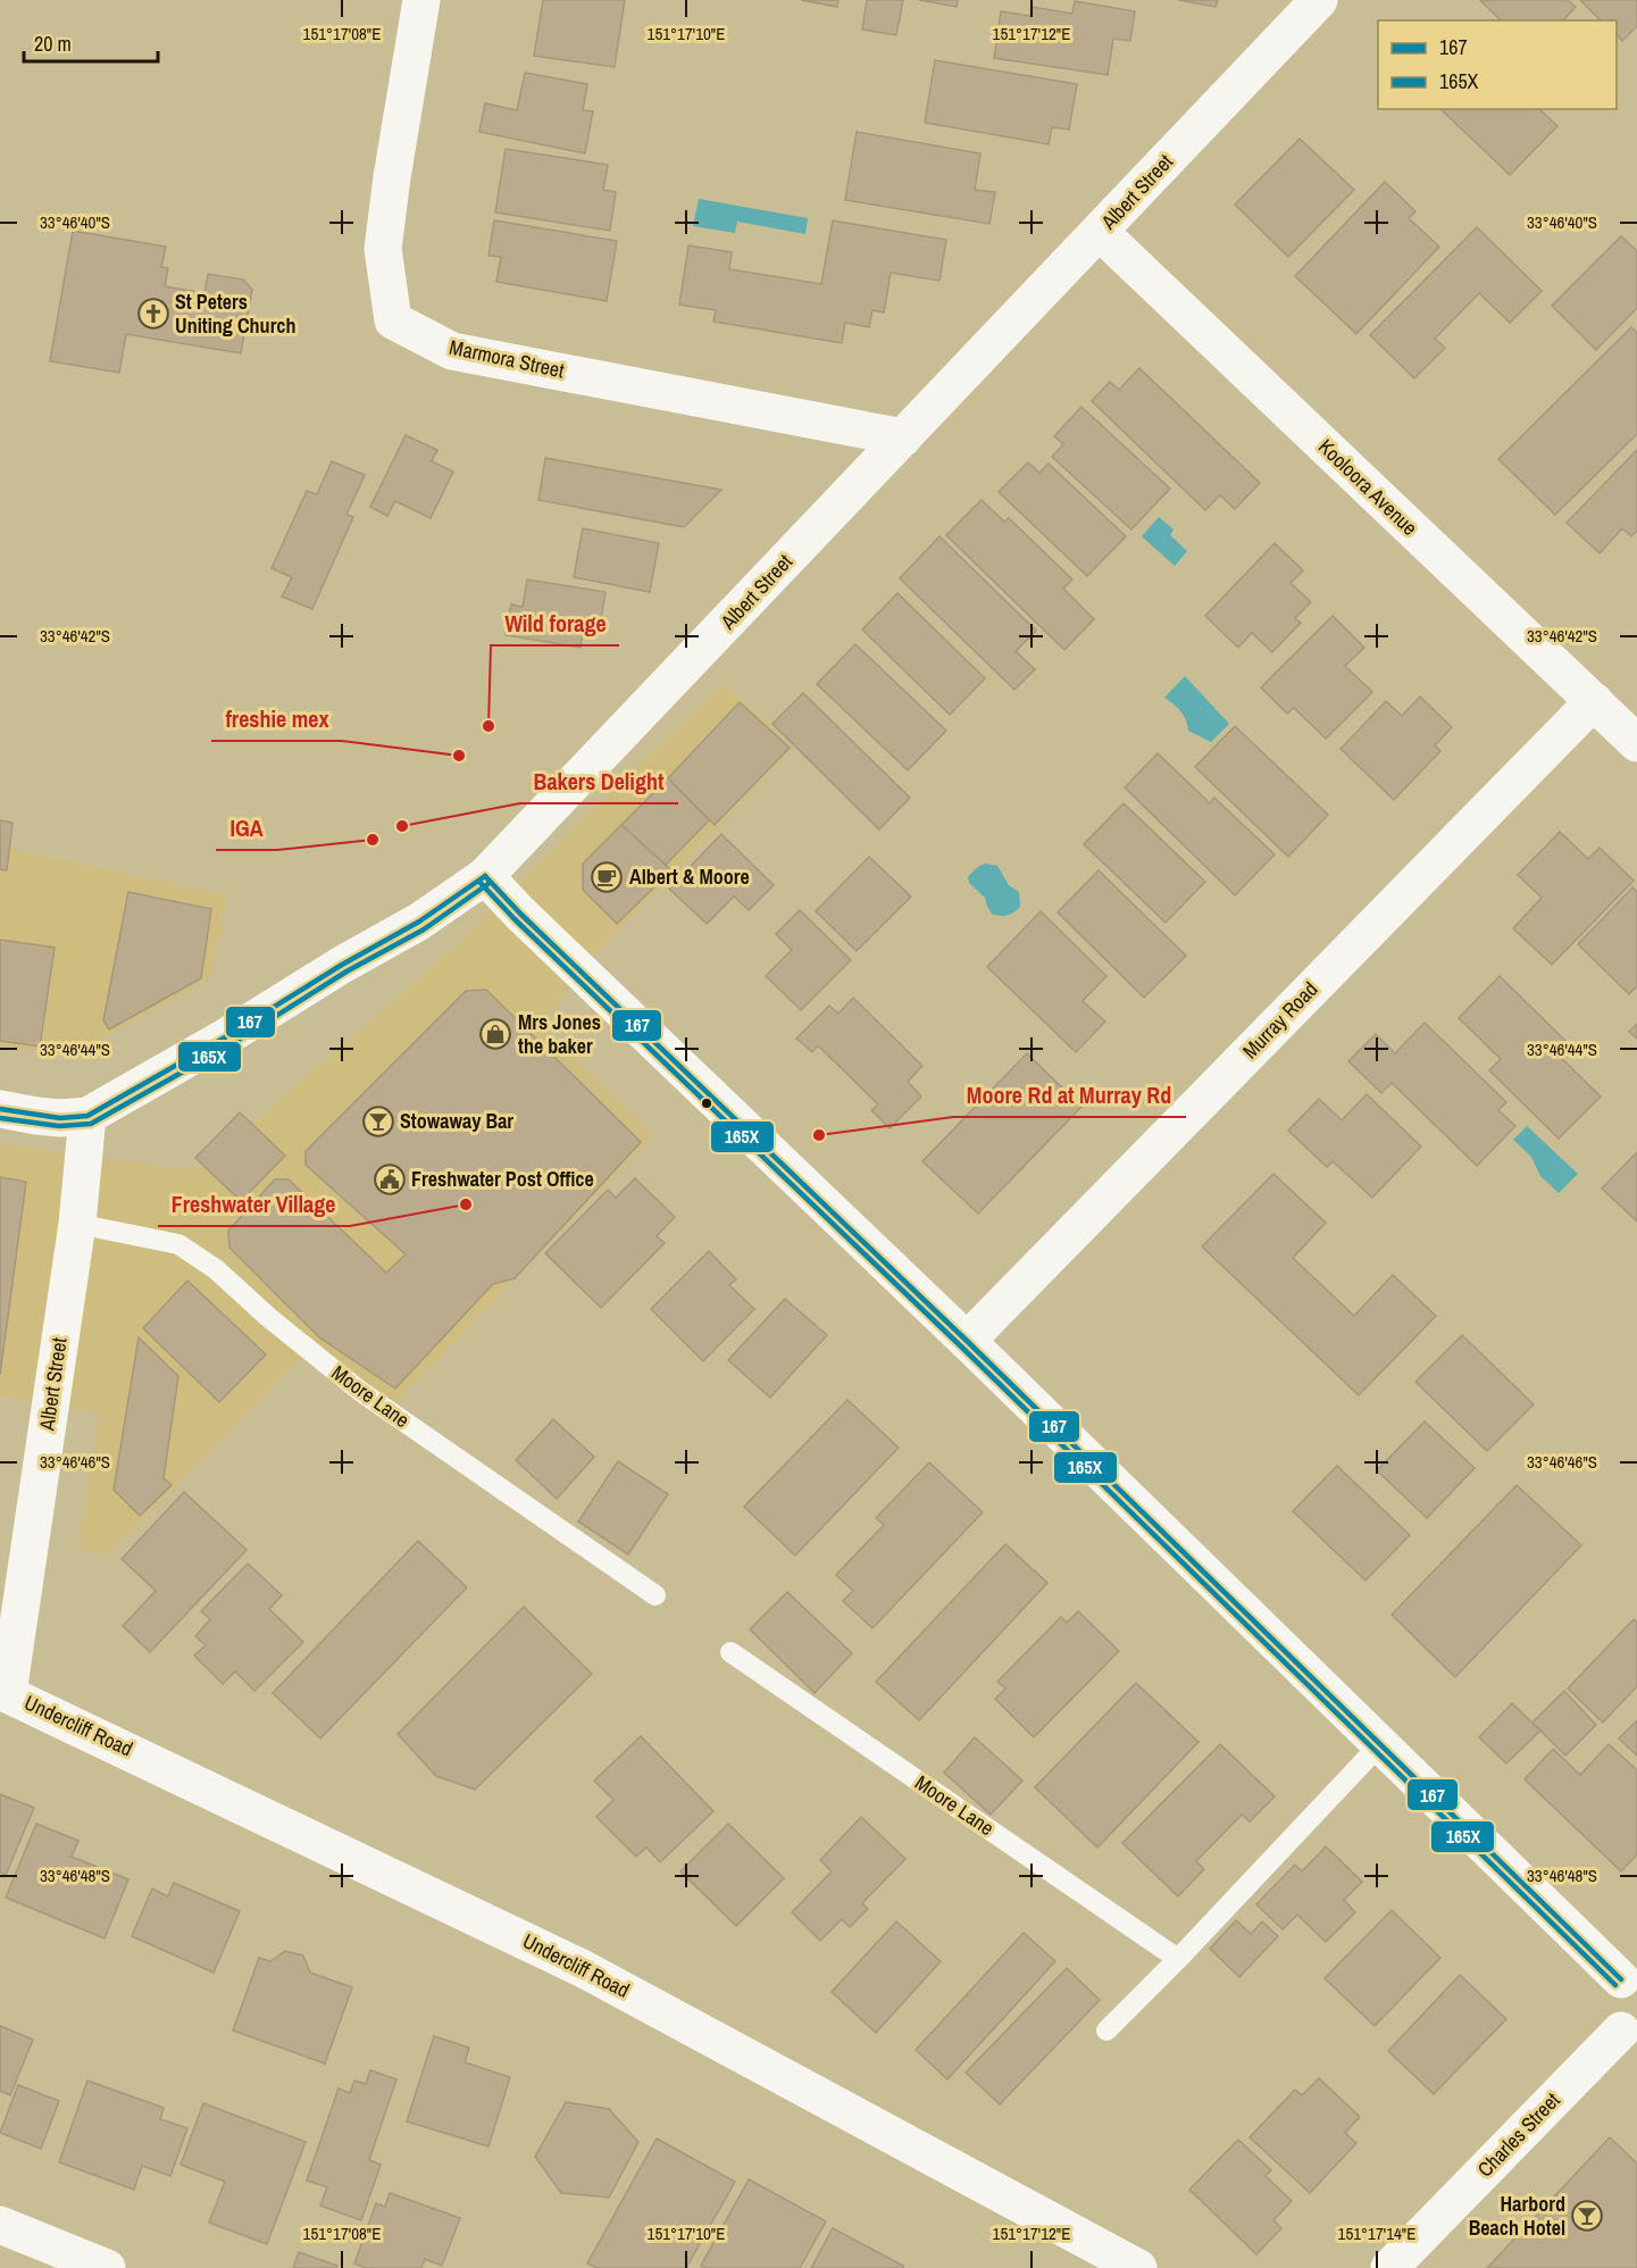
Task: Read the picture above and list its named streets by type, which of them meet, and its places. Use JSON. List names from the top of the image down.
{
  "streets": {
    "street": [
      "Albert Street",
      "Marmora Street",
      "Kooloora Avenue",
      "Murray Road",
      "Undercliff Road",
      "Charles Street"
    ],
    "lane": ["Moore Lane"]
  },
  "crossings": [
    ["Albert Street", "Marmora Street"],
    ["Albert Street", "Kooloora Avenue"],
    ["Albert Street", "Moore Lane"],
    ["Albert Street", "Undercliff Road"],
    ["Kooloora Avenue", "Murray Road"]
  ],
  "places": {
    "church": ["St Peters Uniting Church"],
    "other": [
      "Wild forage",
      "freshie mex",
      "Bakers Delight",
      "IGA",
      "Moore Rd at Murray Rd",
      "Freshwater Village"
    ],
    "cafe": ["Albert & Moore"],
    "shop": ["Mrs Jones the baker"],
    "bar": ["Stowaway Bar", "Harbord Beach Hotel"],
    "public building": ["Freshwater Post Office"]
  },
  "lines": ["transit line 167", "transit line 165X"],
  "legend": ["167", "165X"],
  "scale_bar": "20 m",
  "coordinates": [
    "151°17'08\"E",
    "151°17'10\"E",
    "151°17'12\"E",
    "33°46'40\"S",
    "33°46'42\"S",
    "33°46'44\"S",
    "33°46'46\"S",
    "33°46'48\"S",
    "151°17'14\"E"
  ]
}
